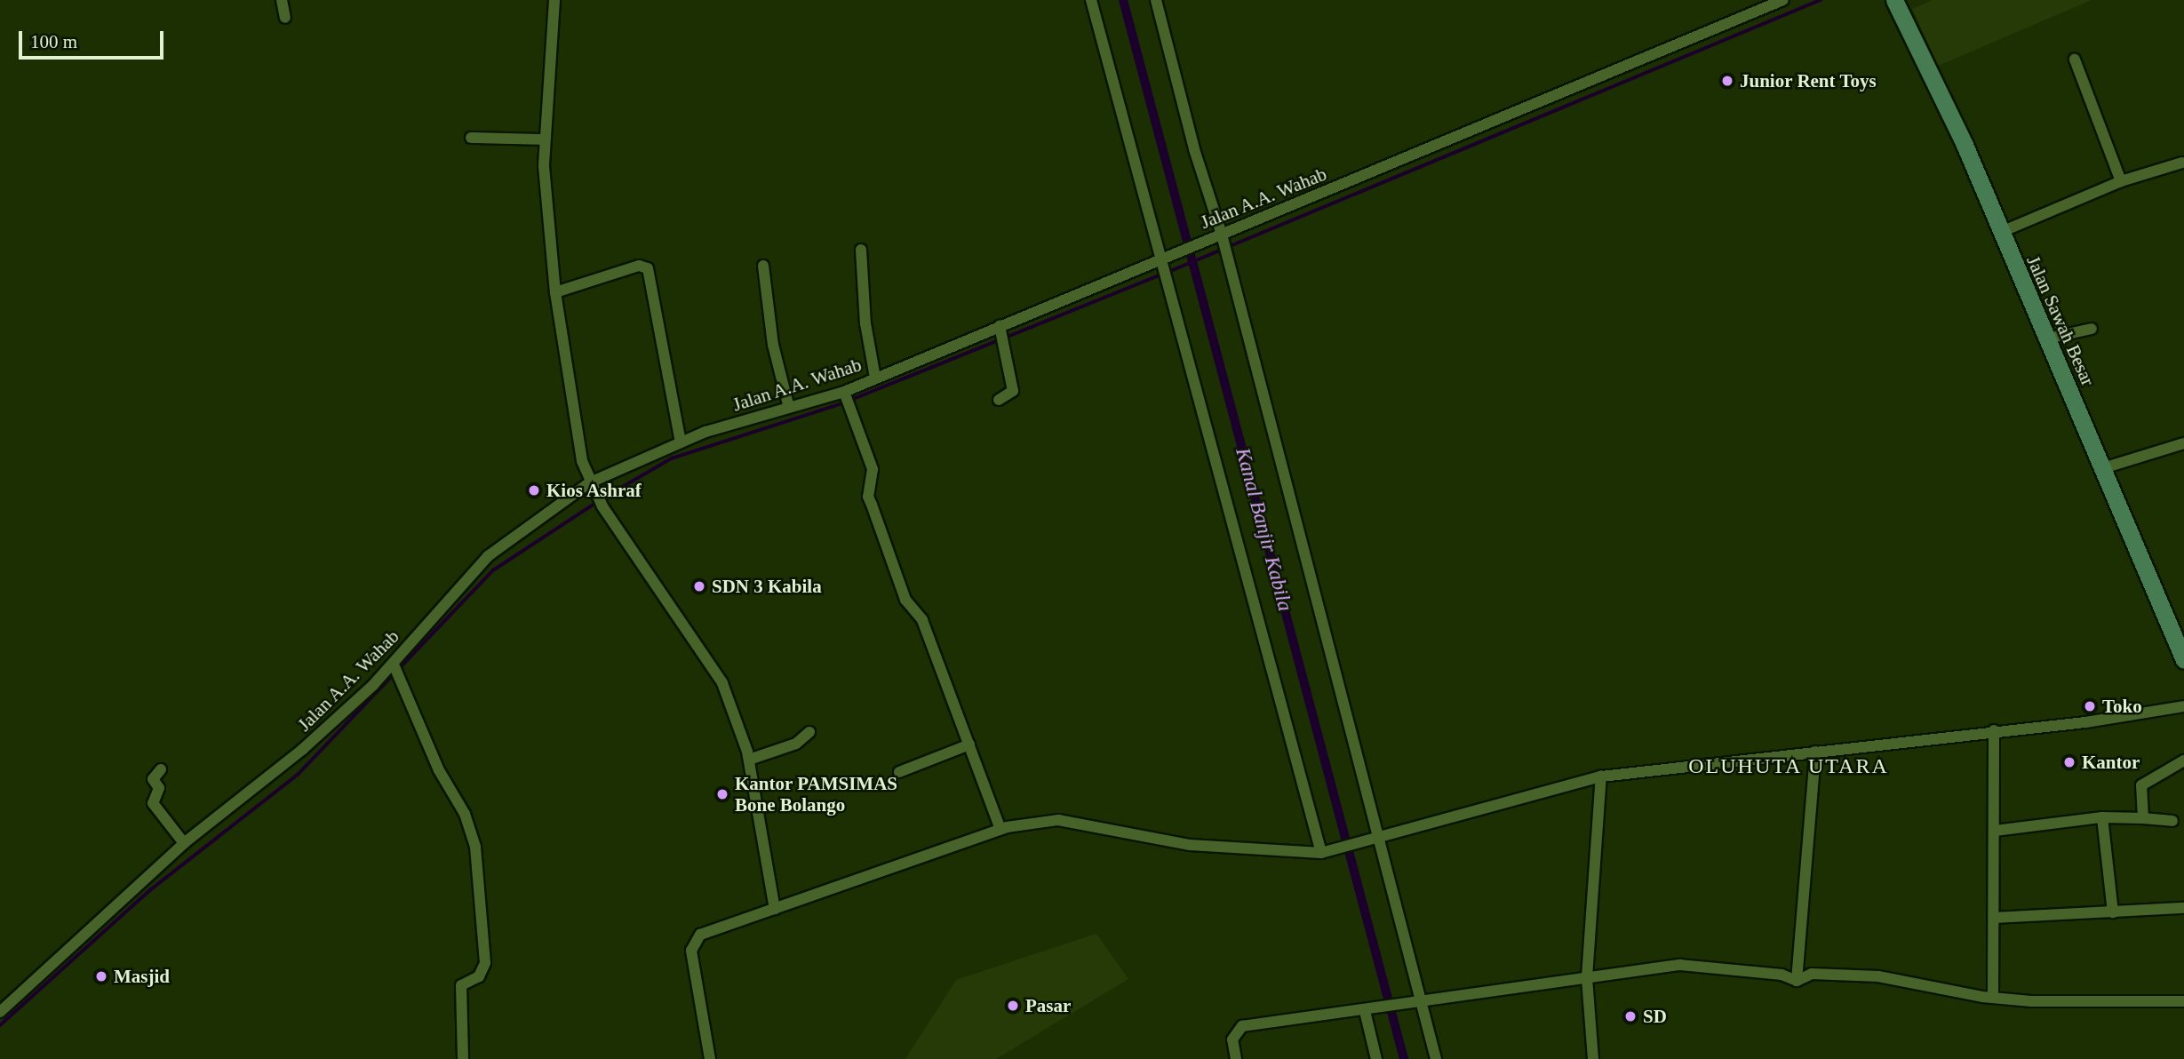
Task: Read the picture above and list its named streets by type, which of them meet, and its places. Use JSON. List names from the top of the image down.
{
  "streets": {
    "main road": ["Jalan Sawah Besar"],
    "street": ["Jalan A.A. Wahab"]
  },
  "districts": ["OLUHUTA UTARA"],
  "water": ["Kanal Banjir Kabila"],
  "places": [
    "Junior Rent Toys",
    "Kios Ashraf",
    "SDN 3 Kabila",
    "Toko",
    "Kantor",
    "Kantor PAMSIMAS Bone Bolango",
    "Masjid",
    "Pasar",
    "SD"
  ],
  "scale_bar": "100 m"
}
